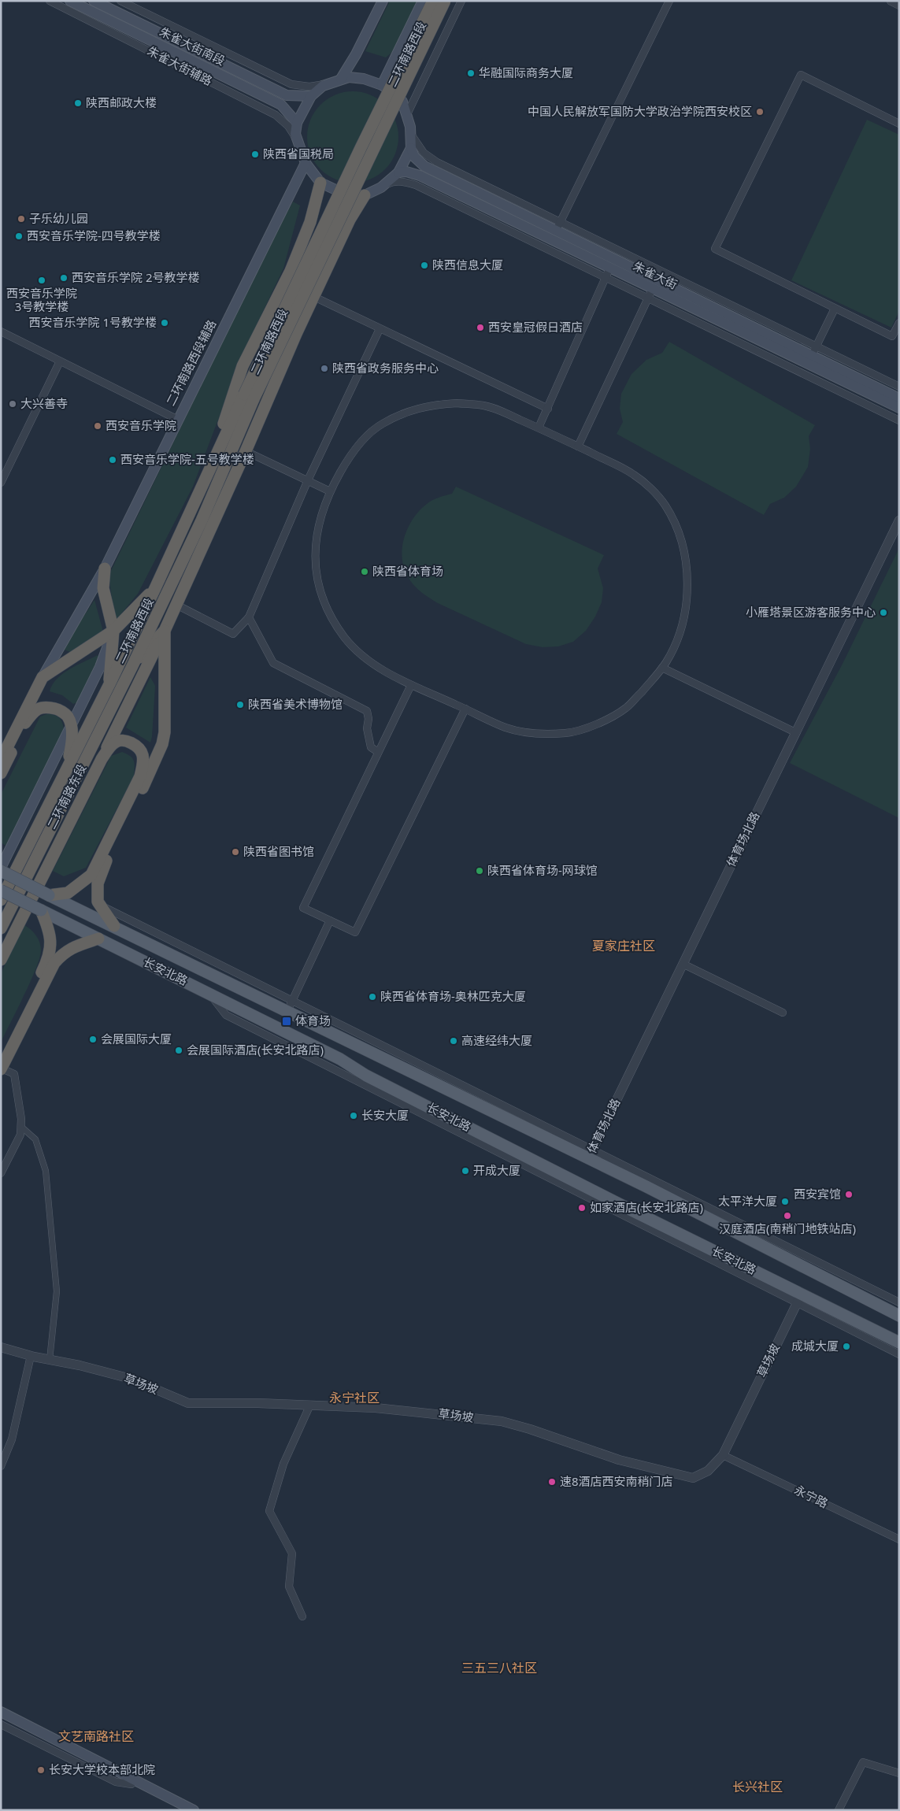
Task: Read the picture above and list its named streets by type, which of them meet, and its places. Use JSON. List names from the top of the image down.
{
  "streets": {
    "highway": ["二环南路西段", "二环南路东段"],
    "main road": [
      "朱雀大街南段",
      "朱雀大街",
      "二环南路西段辅路",
      "长安北路"
    ],
    "street": [
      "朱雀大街辅路",
      "体育场北路",
      "草场坡",
      "永宁路"
    ]
  },
  "crossings": [
    ["朱雀大街南段", "二环南路西段"],
    ["朱雀大街南段", "朱雀大街辅路"],
    ["朱雀大街南段", "朱雀大街"],
    ["朱雀大街南段", "二环南路西段辅路"],
    ["二环南路西段", "朱雀大街辅路"],
    ["二环南路西段", "朱雀大街"],
    ["二环南路西段", "二环南路西段辅路"],
    ["二环南路西段", "二环南路东段"],
    ["朱雀大街辅路", "朱雀大街"],
    ["朱雀大街辅路", "二环南路西段辅路"],
    ["朱雀大街", "二环南路西段辅路"],
    ["体育场北路", "长安北路"],
    ["长安北路", "草场坡"],
    ["草场坡", "永宁路"]
  ],
  "districts": [
    "夏家庄社区",
    "永宁社区",
    "三五三八社区",
    "文艺南路社区",
    "长兴社区"
  ],
  "places": {
    "other": [
      "华融国际商务大厦",
      "陕西邮政大楼",
      "中国人民解放军国防大学政治学院西安校区",
      "陕西省国税局",
      "子乐幼儿园",
      "西安音乐学院-四号教学楼",
      "陕西信息大厦",
      "西安音乐学院 2号教学楼",
      "西安音乐学院 3号教学楼",
      "西安音乐学院 1号教学楼",
      "西安皇冠假日酒店",
      "陕西省政务服务中心",
      "大兴善寺",
      "西安音乐学院",
      "西安音乐学院-五号教学楼",
      "陕西省体育场",
      "小雁塔景区游客服务中心",
      "陕西省美术博物馆",
      "陕西省图书馆",
      "陕西省体育场-网球馆",
      "陕西省体育场-奥林匹克大厦",
      "会展国际大厦",
      "高速经纬大厦",
      "会展国际酒店(长安北路店)",
      "长安大厦",
      "开成大厦",
      "西安宾馆",
      "太平洋大厦",
      "如家酒店(长安北路店)",
      "汉庭酒店(南稍门地铁站店)",
      "成城大厦",
      "速8酒店西安南稍门店",
      "长安大学校本部北院"
    ],
    "transit": ["体育场"]
  }
}
